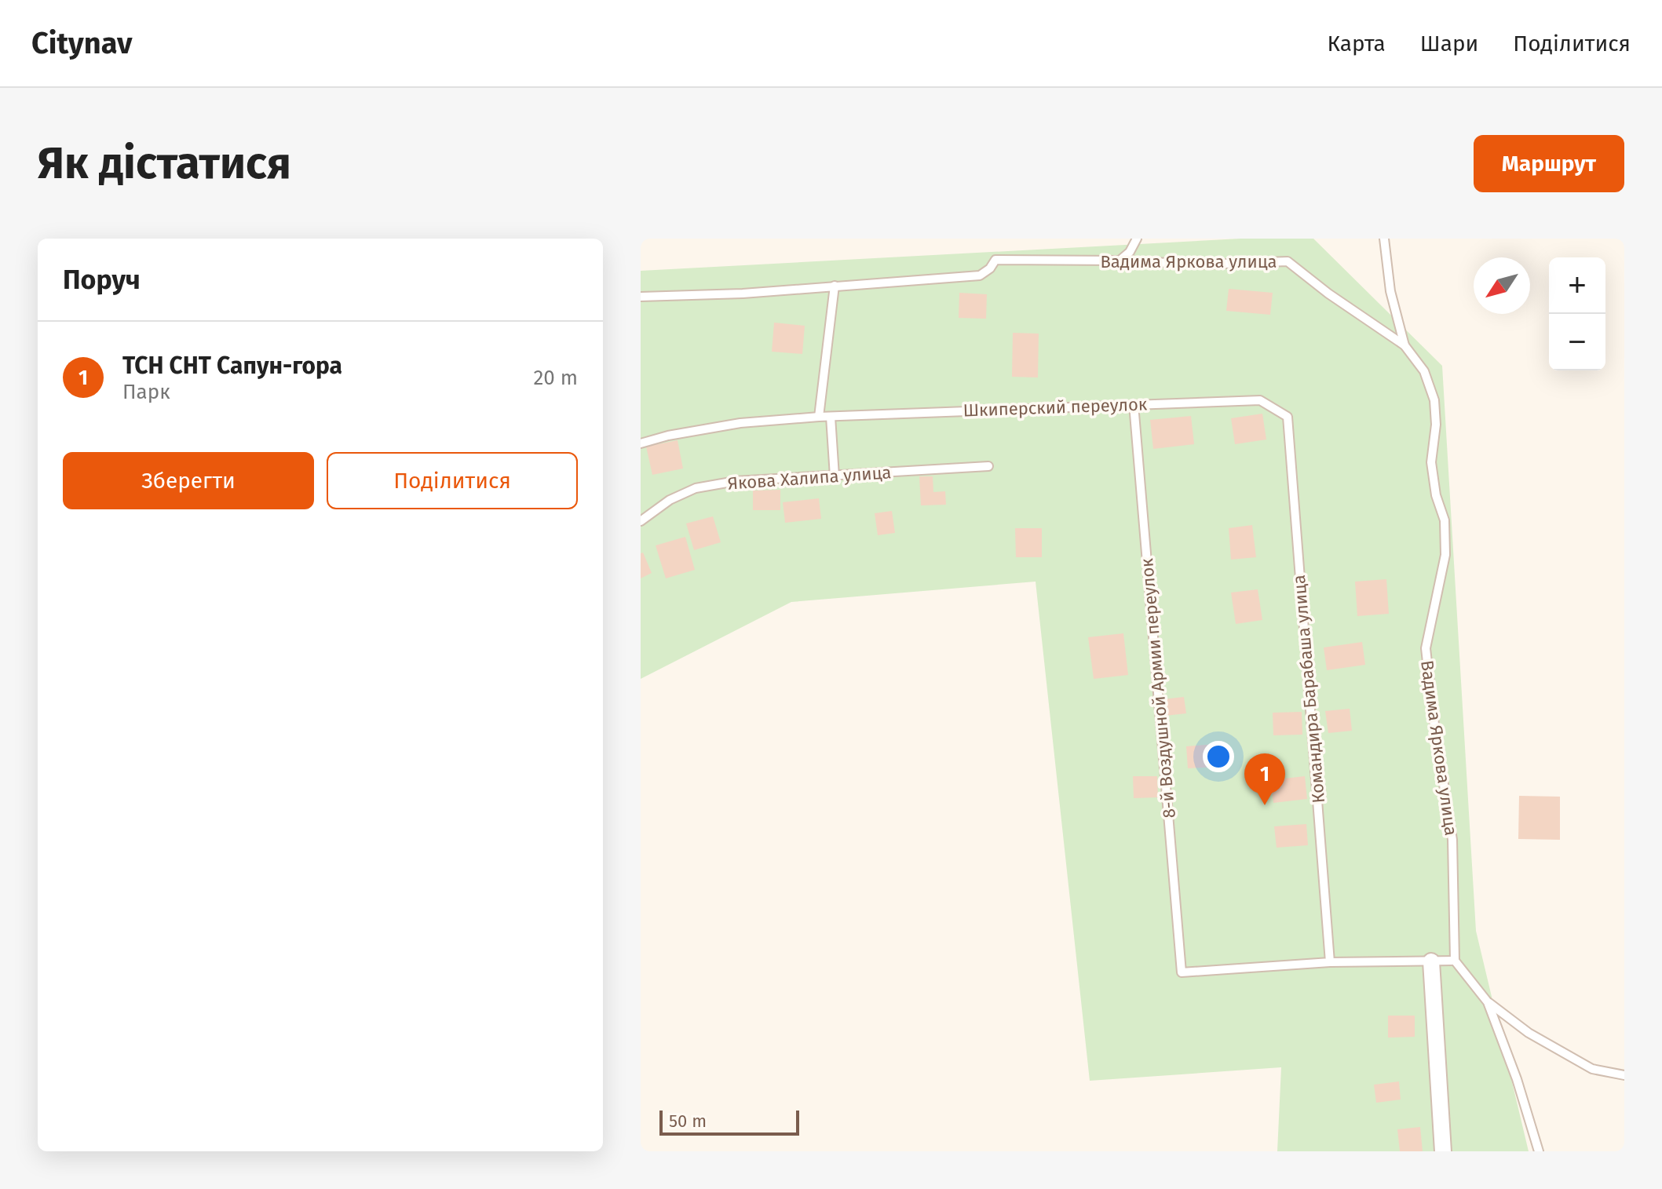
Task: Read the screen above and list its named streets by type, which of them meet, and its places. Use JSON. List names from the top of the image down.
{
  "streets": {
    "lane": [
      "Вадима Яркова улица",
      "Шкиперский переулок",
      "Якова Халипа улица",
      "8-й Воздушной Армии переулок",
      "Командира Барабаша улица"
    ]
  },
  "crossings": [
    ["Шкиперский переулок", "8-й Воздушной Армии переулок"],
    ["Шкиперский переулок", "Командира Барабаша улица"],
    ["8-й Воздушной Армии переулок", "Командира Барабаша улица"]
  ],
  "scale_bar": "50 m",
  "north": "bottom left",
  "page": {
    "header": "Citynav",
    "nav": ["Карта", "Шари", "Поділитися"],
    "buttons": [
      "Маршрут",
      ["Зберегти", "Поділитися"]
    ],
    "title": "Як дістатися",
    "heading": "Поруч",
    "map_buttons": ["+", "−"],
    "list": [
      {
        "mark": "1",
        "name": "ТСН СНТ Сапун-гора",
        "note": "Парк",
        "value": "20 m"
      }
    ],
    "pins": "1",
    "scale": "50 m"
  }
}
